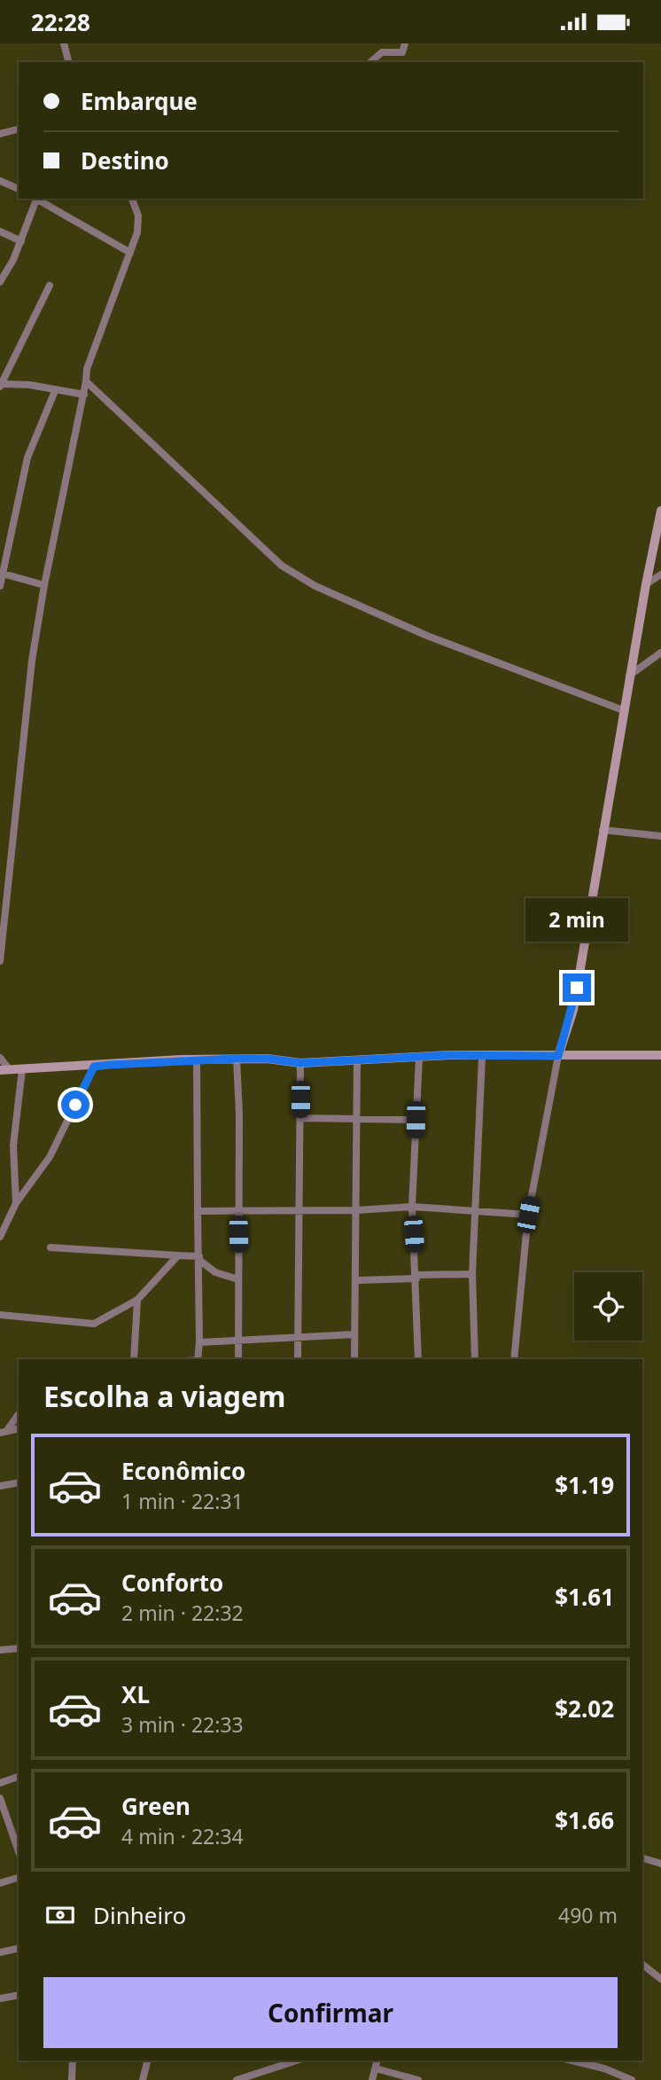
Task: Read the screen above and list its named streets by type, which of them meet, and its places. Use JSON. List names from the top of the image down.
{
  "page": {
    "status": "22:28",
    "banner": ["Embarque", "Destino"],
    "bubble": "2 min",
    "heading": "Escolha a viagem",
    "list": [
      {
        "name": "Econômico",
        "note": "1 min · 22:31",
        "value": "$1.19"
      },
      {
        "name": "Conforto",
        "note": "2 min · 22:32",
        "value": "$1.61"
      },
      {
        "name": "XL",
        "note": "3 min · 22:33",
        "value": "$2.02"
      },
      {
        "name": "Green",
        "note": "4 min · 22:34",
        "value": "$1.66"
      }
    ],
    "pay": ["Dinheiro", "490 m"],
    "buttons": "Confirmar"
  }
}
